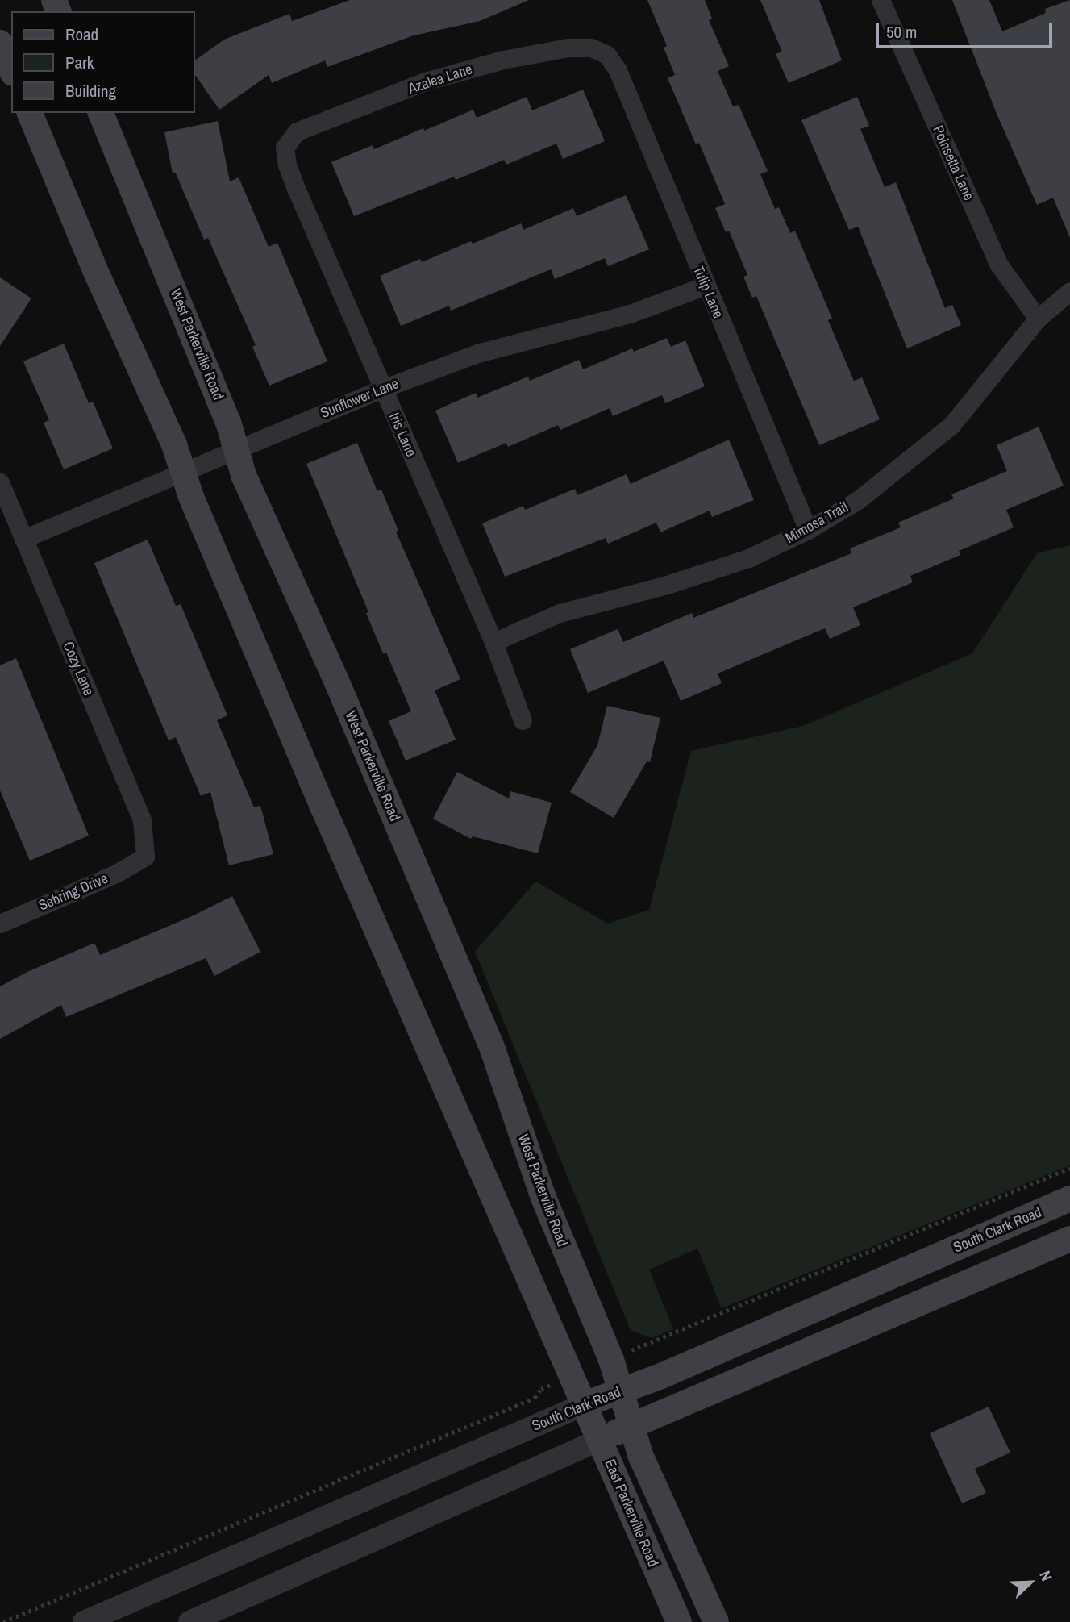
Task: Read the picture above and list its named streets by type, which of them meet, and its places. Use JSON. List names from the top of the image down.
{
  "streets": {
    "main road": ["West Parkerville Road", "South Clark Road", "East Parkerville Road"],
    "street": [
      "Azalea Lane",
      "Poinsetta Lane",
      "Tulip Lane",
      "Sunflower Lane",
      "Iris Lane",
      "Mimosa Trail",
      "Cozy Lane",
      "Sebring Drive"
    ]
  },
  "crossings": [
    ["Azalea Lane", "Tulip Lane"],
    ["Azalea Lane", "Iris Lane"],
    ["Poinsetta Lane", "Mimosa Trail"],
    ["Tulip Lane", "Sunflower Lane"],
    ["Tulip Lane", "Mimosa Trail"],
    ["West Parkerville Road", "Sunflower Lane"],
    ["West Parkerville Road", "South Clark Road"],
    ["Sunflower Lane", "Iris Lane"],
    ["Sunflower Lane", "Cozy Lane"],
    ["Iris Lane", "Mimosa Trail"],
    ["Cozy Lane", "Sebring Drive"],
    ["South Clark Road", "East Parkerville Road"]
  ],
  "legend": ["Road", "Park", "Building"],
  "scale_bar": "50 m",
  "north": "top right"
}
